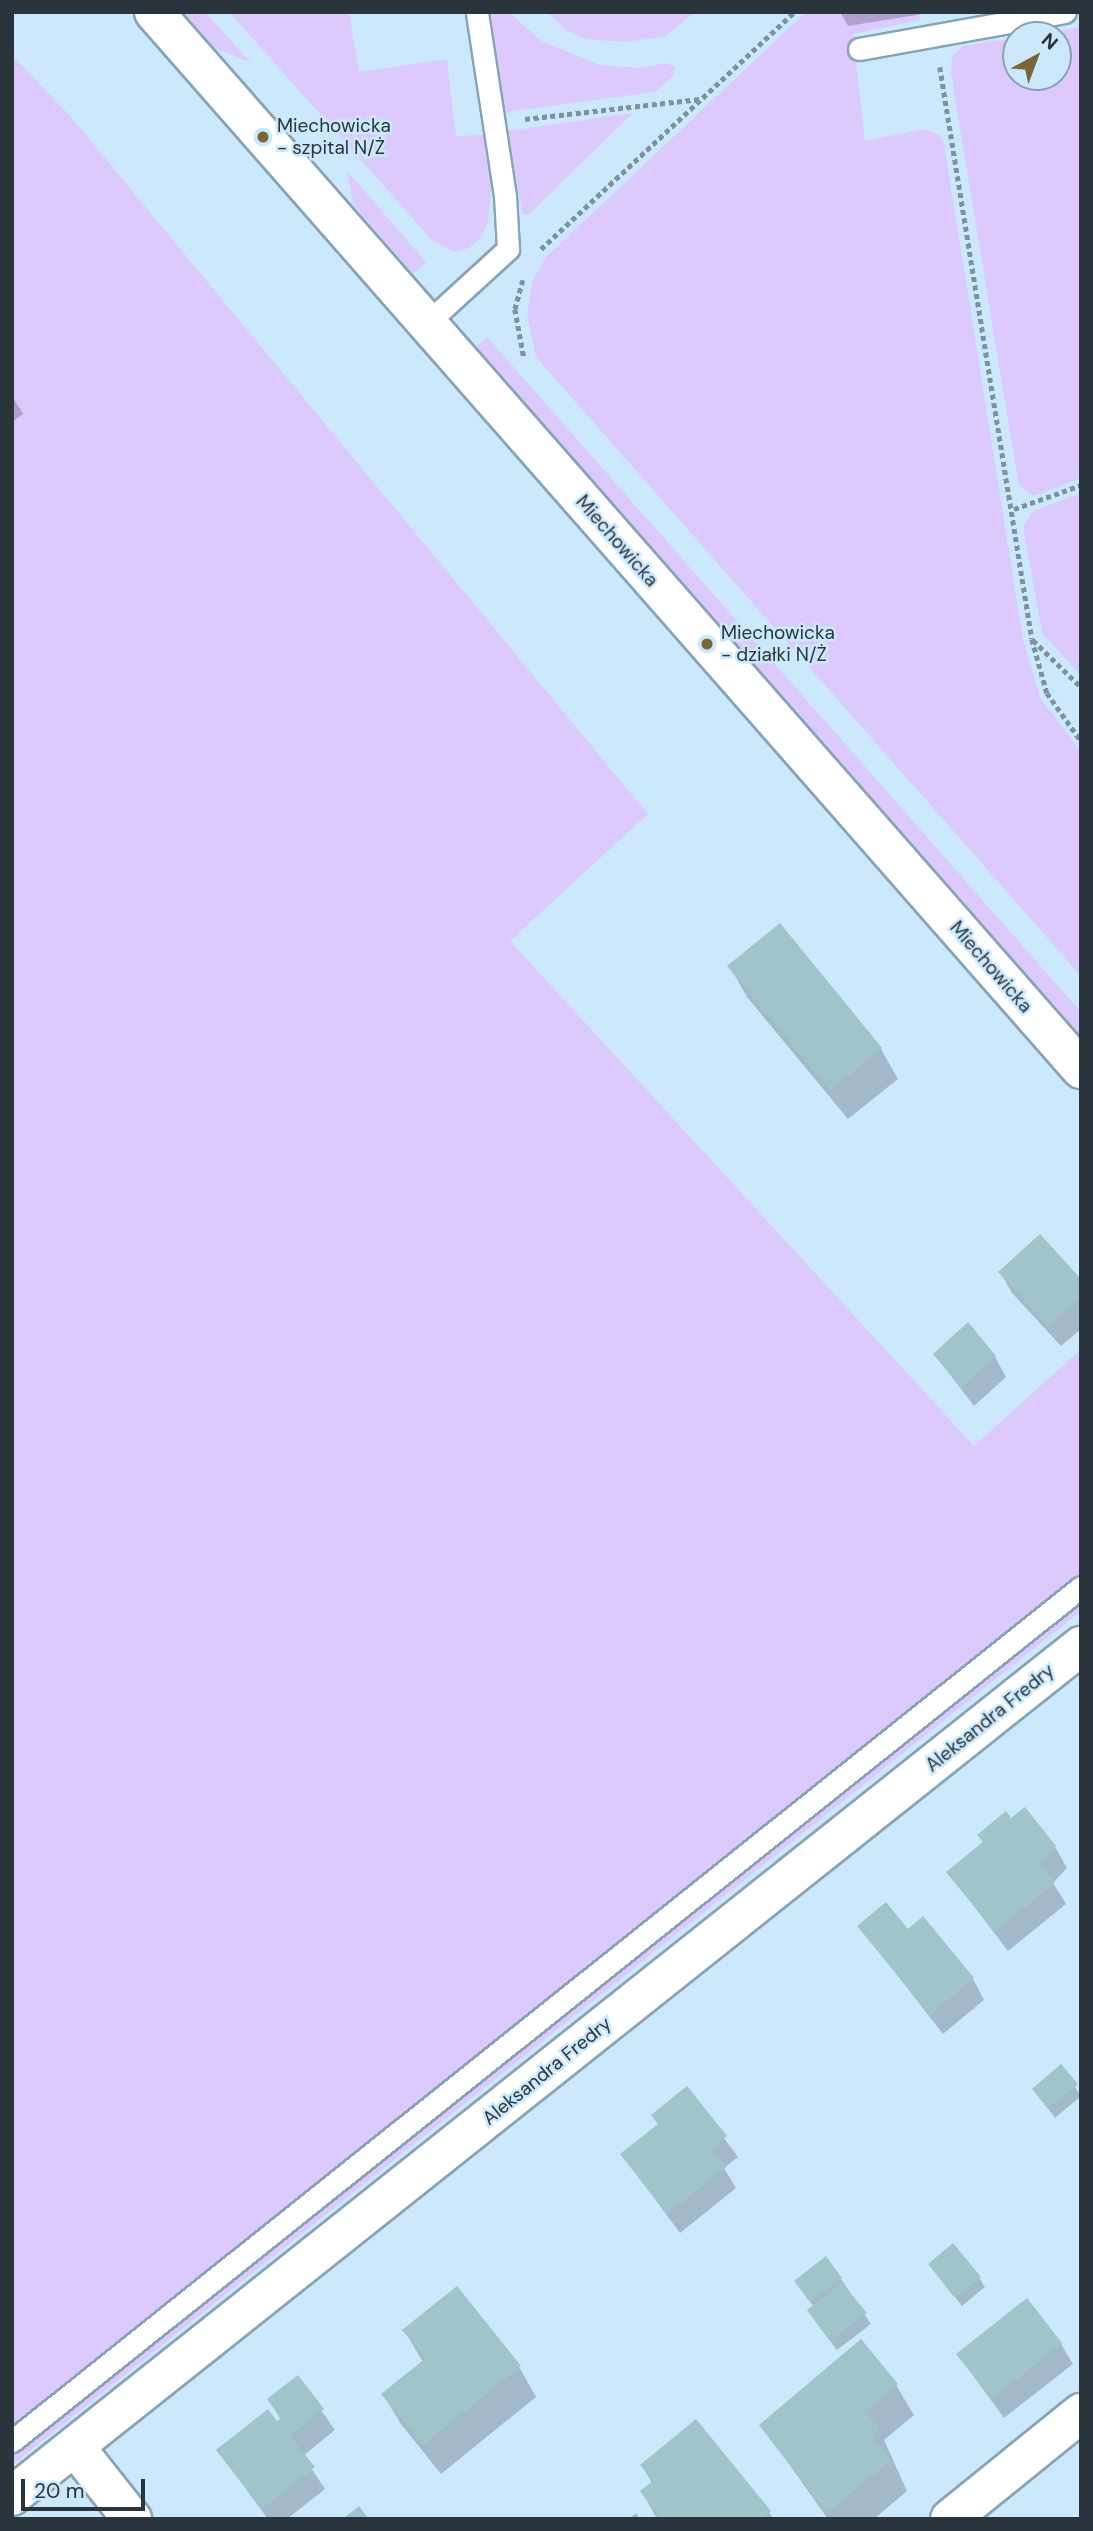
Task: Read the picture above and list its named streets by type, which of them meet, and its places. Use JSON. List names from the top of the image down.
{
  "streets": {
    "street": ["Miechowicka", "Aleksandra Fredry"]
  },
  "places": ["Miechowicka - szpital N/Ż", "Miechowicka - działki N/Ż"],
  "scale_bar": "20 m",
  "north": "top right"
}
